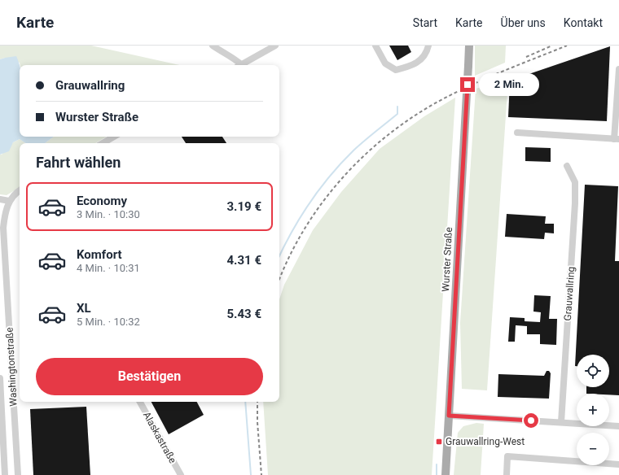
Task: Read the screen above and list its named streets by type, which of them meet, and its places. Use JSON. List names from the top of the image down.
{
  "streets": {
    "main road": ["Wurster Straße"],
    "street": ["Grauwallring", "Washingtonstraße", "Alaskastraße"]
  },
  "places": {
    "transit": ["Grauwallring-West"]
  },
  "page": {
    "header": "Karte",
    "nav": [
      "Start",
      "Karte",
      "Über uns",
      "Kontakt"
    ],
    "banner": ["Grauwallring", "Wurster Straße"],
    "bubble": "2 Min.",
    "heading": "Fahrt wählen",
    "list": [
      {
        "name": "Economy",
        "note": "3 Min. · 10:30",
        "value": "3.19 €"
      },
      {
        "name": "Komfort",
        "note": "4 Min. · 10:31",
        "value": "4.31 €"
      },
      {
        "name": "XL",
        "note": "5 Min. · 10:32",
        "value": "5.43 €"
      }
    ],
    "buttons": "Bestätigen",
    "map_buttons": ["+", "−"]
  }
}
